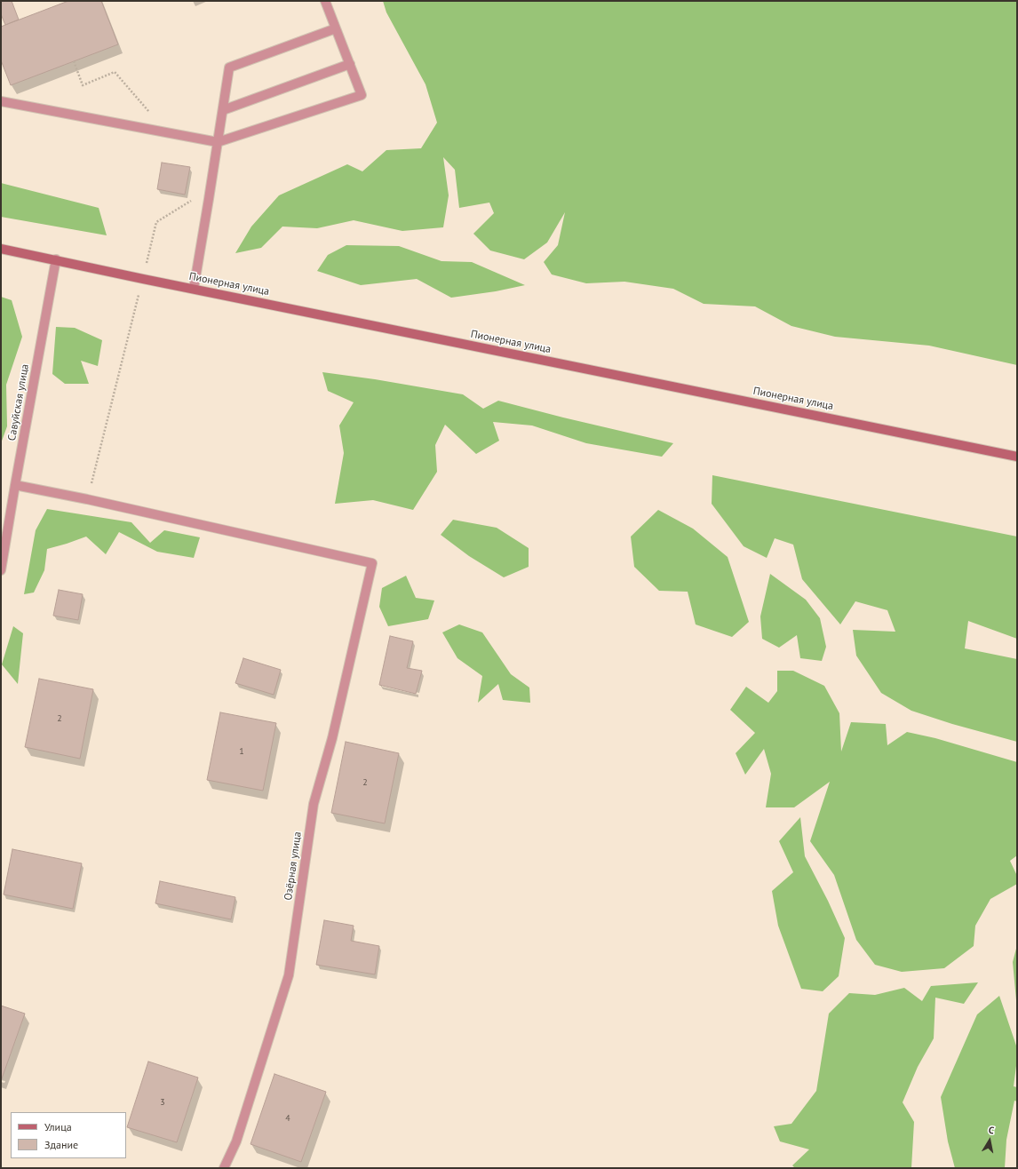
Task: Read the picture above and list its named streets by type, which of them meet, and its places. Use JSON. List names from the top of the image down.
{
  "streets": {
    "main road": ["Пионерная улица"],
    "street": ["Савуйская улица", "Озёрная улица"]
  },
  "crossings": [
    ["Пионерная улица", "Савуйская улица"]
  ],
  "house_numbers": [
    "2",
    "1",
    "2",
    "3",
    "4"
  ],
  "legend": ["Улица", "Здание"],
  "north": "top"
}
